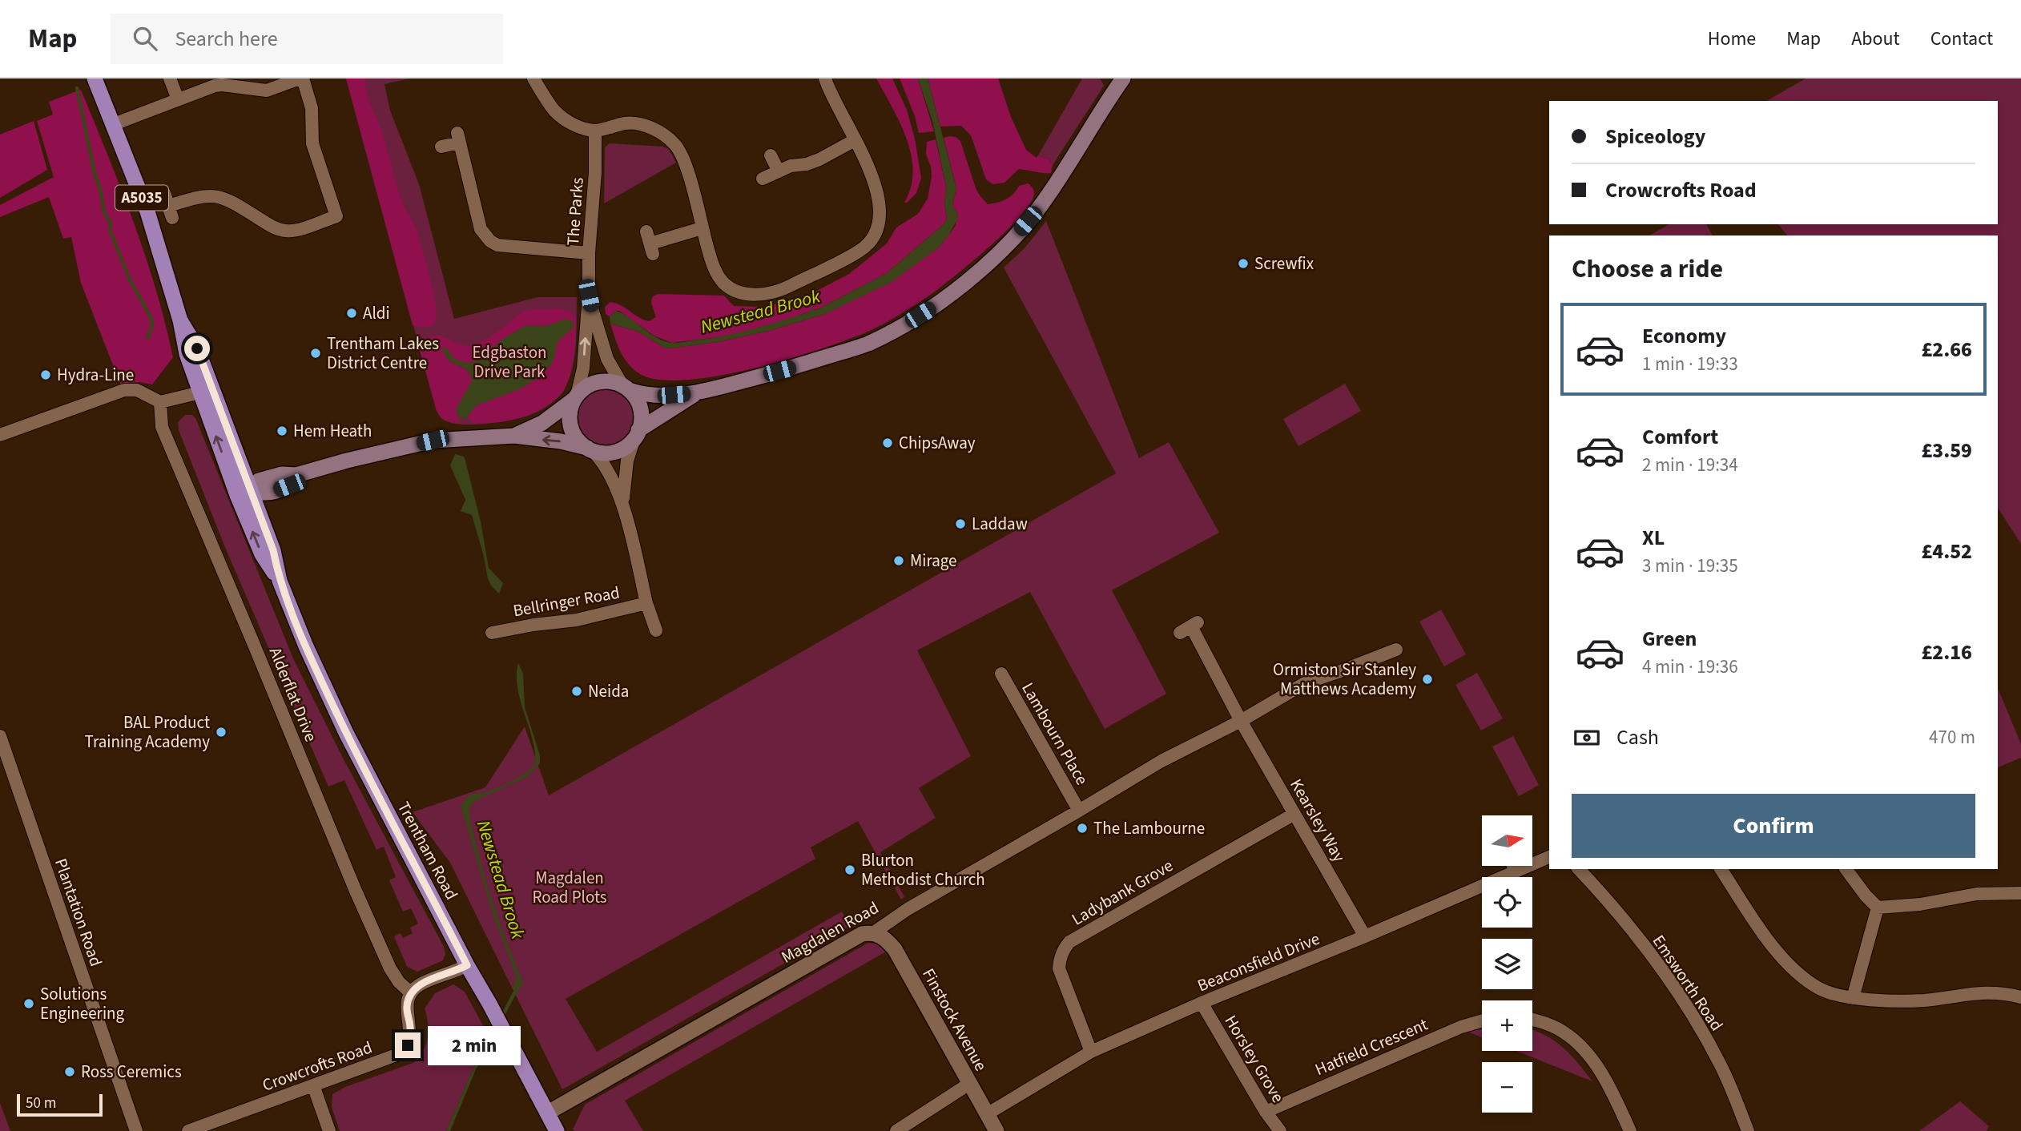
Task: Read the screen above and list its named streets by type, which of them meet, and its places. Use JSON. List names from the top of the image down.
{
  "streets": {
    "main road": ["A5035", "Trentham Road"],
    "street": [
      "The Parks",
      "Bellringer Road",
      "Alderflat Drive",
      "Lambourn Place",
      "Kearsley Way",
      "Ladybank Grove",
      "Plantation Road",
      "Magdalen Road",
      "Beaconsfield Drive",
      "Emsworth Road",
      "Finstock Avenue",
      "Hatfield Crescent",
      "Horsley Grove",
      "Crowcrofts Road"
    ]
  },
  "crossings": [
    ["The Parks", "Bellringer Road"],
    ["Alderflat Drive", "Crowcrofts Road"],
    ["Lambourn Place", "Magdalen Road"],
    ["Kearsley Way", "Ladybank Grove"],
    ["Kearsley Way", "Magdalen Road"],
    ["Kearsley Way", "Beaconsfield Drive"],
    ["Trentham Road", "Magdalen Road"],
    ["Ladybank Grove", "Beaconsfield Drive"],
    ["Magdalen Road", "Finstock Avenue"],
    ["Beaconsfield Drive", "Finstock Avenue"],
    ["Beaconsfield Drive", "Horsley Grove"],
    ["Hatfield Crescent", "Horsley Grove"]
  ],
  "water": ["Newstead Brook"],
  "parks": ["Edgbaston Drive Park", "Magdalen Road Plots"],
  "places": [
    "Screwfix",
    "Aldi",
    "Trentham Lakes District Centre",
    "Hydra-Line",
    "Hem Heath",
    "ChipsAway",
    "Laddaw",
    "Mirage",
    "Ormiston Sir Stanley Matthews Academy",
    "Neida",
    "BAL Product Training Academy",
    "The Lambourne",
    "Blurton Methodist Church",
    "Solutions Engineering",
    "Ross Ceremics"
  ],
  "scale_bar": "50 m",
  "north": "right",
  "page": {
    "header": "Map",
    "search": "Search here",
    "nav": [
      "Home",
      "Map",
      "About",
      "Contact"
    ],
    "banner": ["Spiceology", "Crowcrofts Road"],
    "heading": "Choose a ride",
    "list": [
      {
        "name": "Economy",
        "note": "1 min · 19:33",
        "value": "£2.66"
      },
      {
        "name": "Comfort",
        "note": "2 min · 19:34",
        "value": "£3.59"
      },
      {
        "name": "XL",
        "note": "3 min · 19:35",
        "value": "£4.52"
      },
      {
        "name": "Green",
        "note": "4 min · 19:36",
        "value": "£2.16"
      }
    ],
    "pay": ["Cash", "470 m"],
    "buttons": "Confirm",
    "map_buttons": ["+", "−"],
    "bubble": "2 min",
    "scale": "50 m"
  }
}
